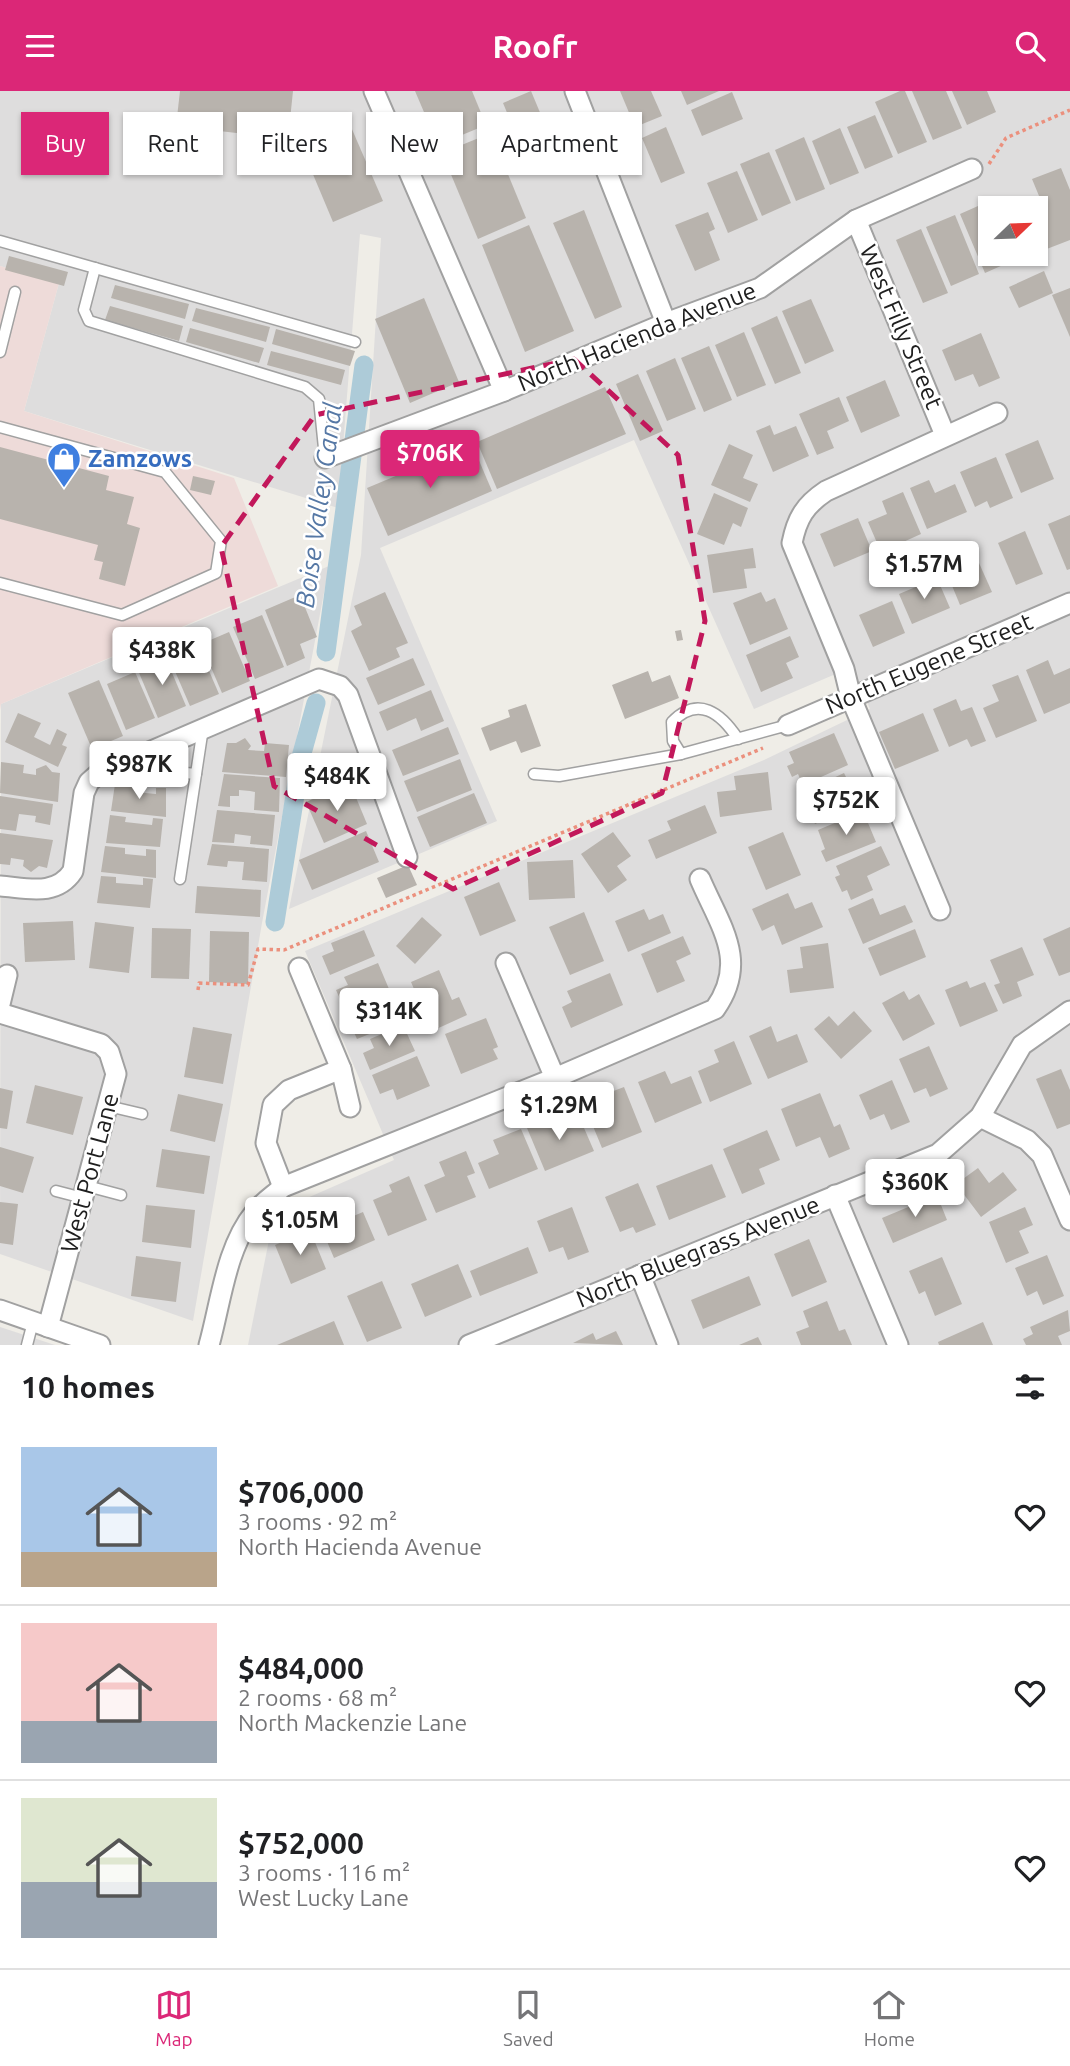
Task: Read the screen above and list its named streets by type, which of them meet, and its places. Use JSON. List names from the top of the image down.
{
  "streets": {
    "street": [
      "West Filly Street",
      "North Hacienda Avenue",
      "North Eugene Street",
      "West Port Lane",
      "North Bluegrass Avenue"
    ]
  },
  "crossings": [
    ["West Filly Street", "North Hacienda Avenue"]
  ],
  "water": ["Boise Valley Canal"],
  "places": {
    "shop": ["Zamzows"]
  },
  "north": "top right",
  "page": {
    "header": "Roofr",
    "chip": [
      "Buy",
      "Rent",
      "Filters",
      "New",
      "Apartment"
    ],
    "price": [
      "$706K",
      "$1.57M",
      "$438K",
      "$987K",
      "$484K",
      "$752K",
      "$314K",
      "$1.29M",
      "$360K",
      "$1.05M"
    ],
    "heading": "10 homes",
    "list": [
      {
        "name": "$706,000",
        "note": "3 rooms · 92 m² · North Hacienda Avenue"
      },
      {
        "name": "$484,000",
        "note": "2 rooms · 68 m² · North Mackenzie Lane"
      },
      {
        "name": "$752,000",
        "note": "3 rooms · 116 m² · West Lucky Lane"
      }
    ],
    "tabs": ["Map", "Saved", "Home"]
  }
}
